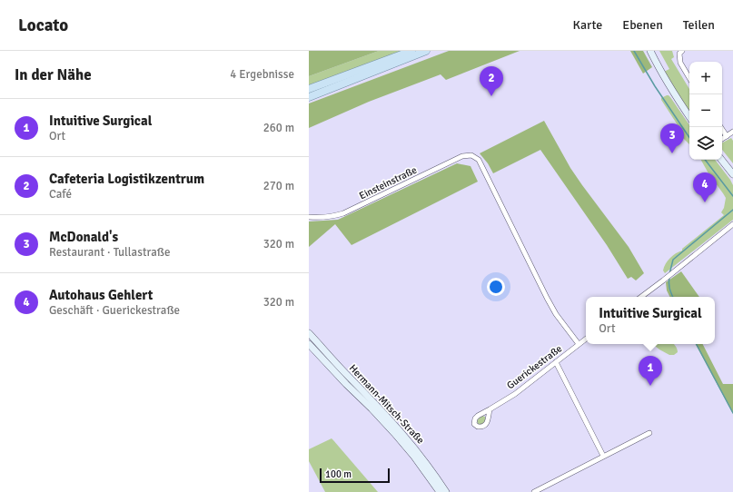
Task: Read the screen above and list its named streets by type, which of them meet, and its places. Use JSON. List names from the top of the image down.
{
  "streets": {
    "main road": ["Hermann-Mitsch-Straße"],
    "street": ["Einsteinstraße", "Guerickestraße"]
  },
  "crossings": [
    ["Einsteinstraße", "Guerickestraße"]
  ],
  "scale_bar": "100 m",
  "page": {
    "header": "Locato",
    "nav": ["Karte", "Ebenen", "Teilen"],
    "heading": ["In der Nähe", "4 Ergebnisse"],
    "map_buttons": ["+", "−"],
    "pins": [
      "2",
      "3",
      "4",
      "1"
    ],
    "list": [
      {
        "mark": "1",
        "name": "Intuitive Surgical",
        "note": "Ort",
        "value": "260 m"
      },
      {
        "mark": "2",
        "name": "Cafeteria Logistikzentrum",
        "note": "Café",
        "value": "270 m"
      },
      {
        "mark": "3",
        "name": "McDonald's",
        "note": "Restaurant · Tullastraße",
        "value": "320 m"
      },
      {
        "mark": "4",
        "name": "Autohaus Gehlert",
        "note": "Geschäft · Guerickestraße",
        "value": "320 m"
      }
    ],
    "popup": ["Intuitive Surgical", "Ort"],
    "scale": "100 m"
  }
}
